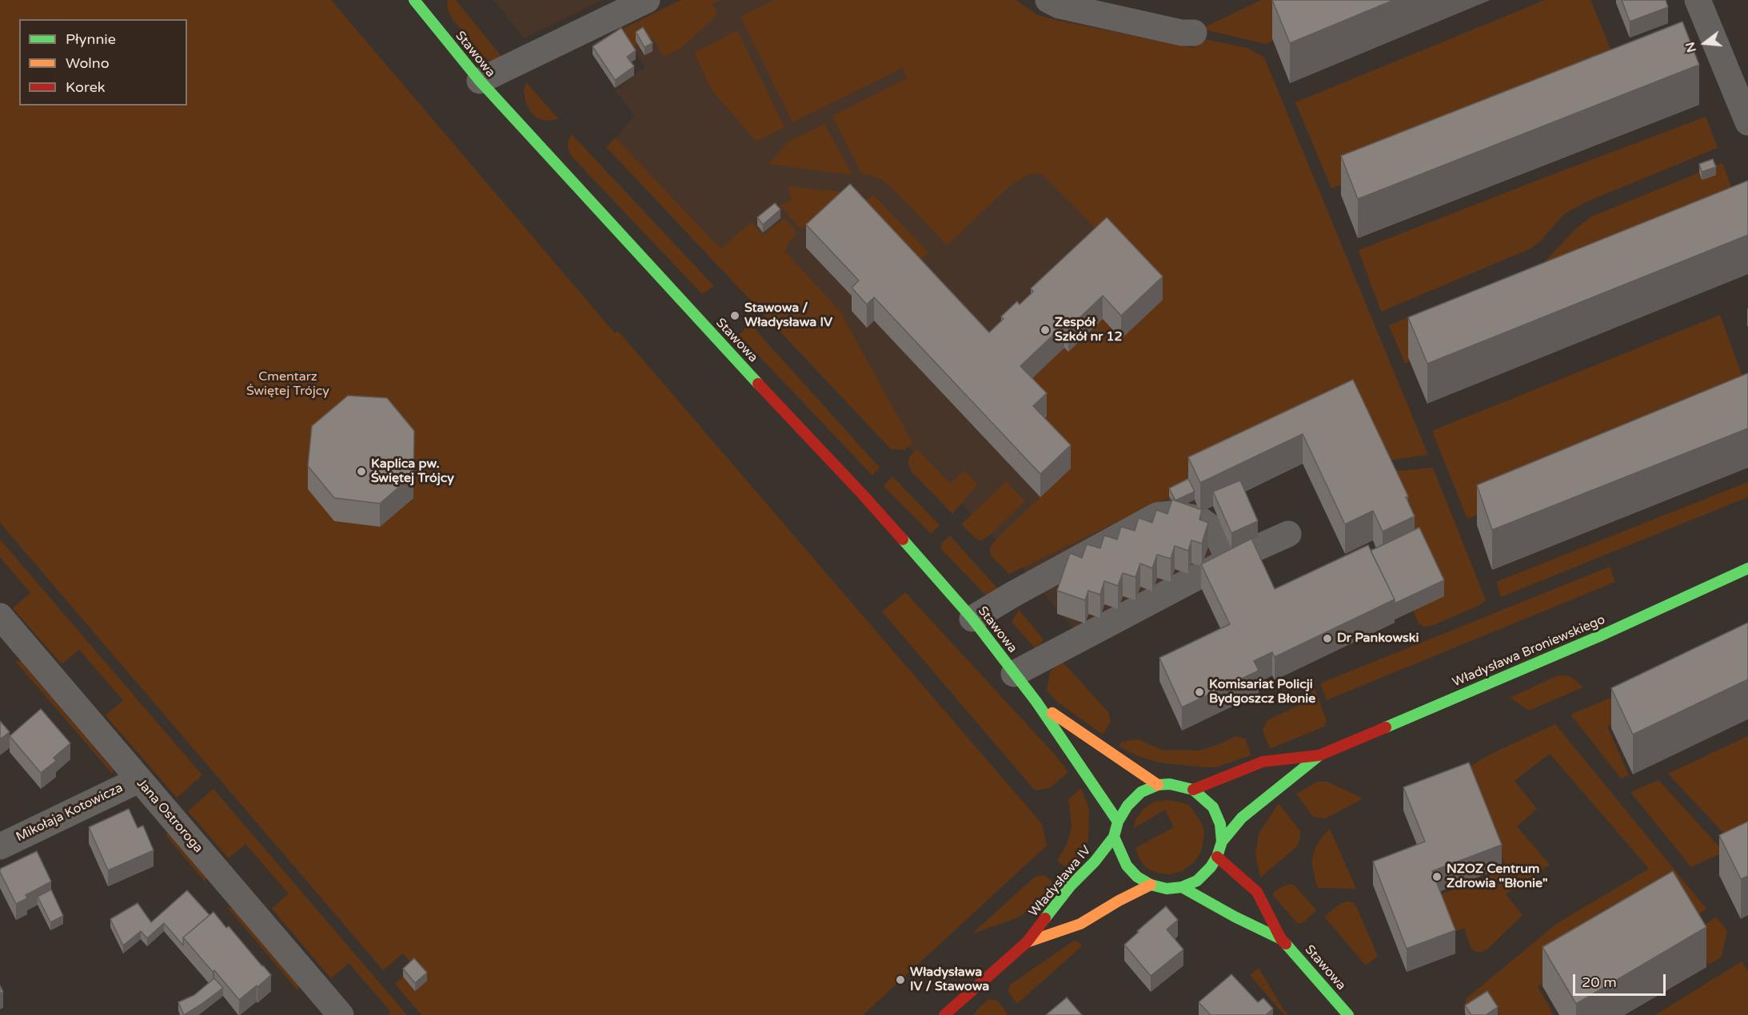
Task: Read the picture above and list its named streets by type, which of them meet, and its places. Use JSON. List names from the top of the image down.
{
  "streets": {
    "street": [
      "Stawowa",
      "Władysława Broniewskiego",
      "Mikołaja Kotowicza",
      "Jana Ostroroga",
      "Władysława IV"
    ]
  },
  "crossings": [
    ["Stawowa", "Władysława Broniewskiego"],
    ["Stawowa", "Władysława IV"],
    ["Władysława Broniewskiego", "Władysława IV"],
    ["Mikołaja Kotowicza", "Jana Ostroroga"]
  ],
  "parks": ["Cmentarz Świętej Trójcy"],
  "places": [
    "Stawowa / Władysława IV",
    "Zespół Szkół nr 12",
    "Kaplica pw. Świętej Trójcy",
    "Dr Pankowski",
    "Komisariat Policji Bydgoszcz Błonie",
    "NZOZ Centrum Zdrowia \"Błonie\"",
    "Władysława IV / Stawowa"
  ],
  "legend": ["Płynnie", "Wolno", "Korek"],
  "scale_bar": "20 m",
  "north": "left"
}
